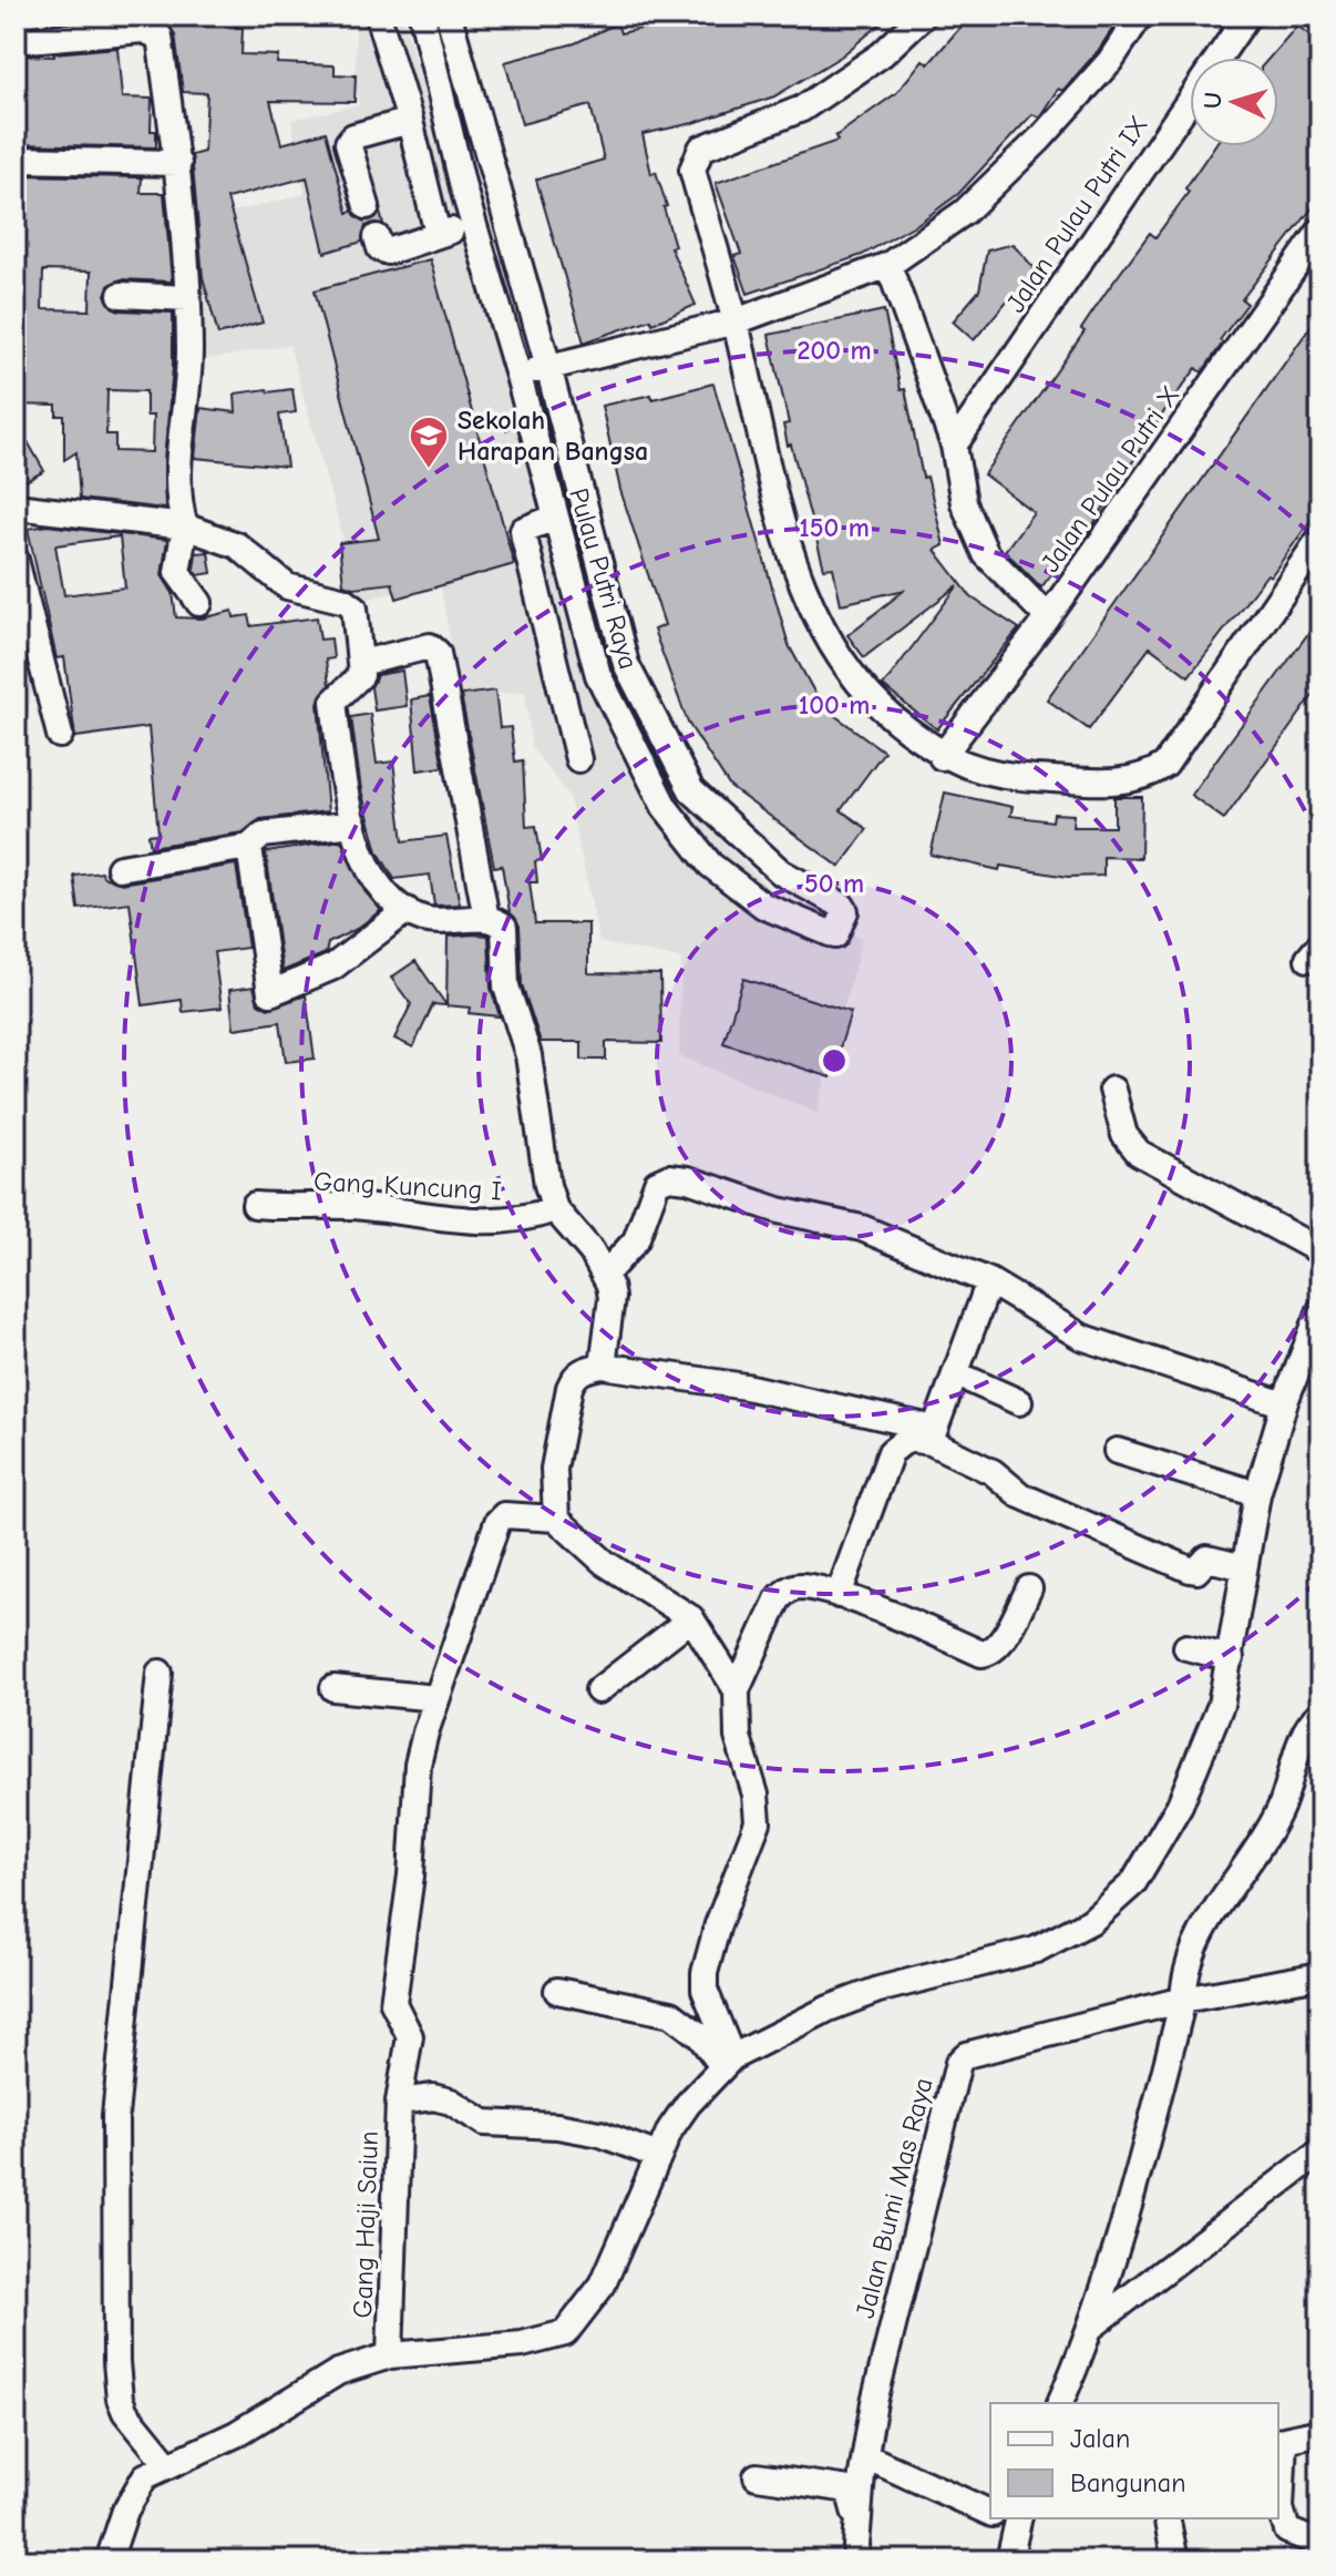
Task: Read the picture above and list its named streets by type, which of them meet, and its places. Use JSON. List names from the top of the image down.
{
  "streets": {
    "street": [
      "Jalan Pulau Putri IX",
      "Jalan Pulau Putri X",
      "Pulau Putri Raya",
      "Gang Kuncung I",
      "Jalan Bumi Mas Raya",
      "Gang Haji Saiun"
    ]
  },
  "places": {
    "school or university": ["Sekolah Harapan Bangsa"]
  },
  "legend": ["Jalan", "Bangunan"],
  "north": "left",
  "rings": [
    "200 m",
    "150 m",
    "100 m",
    "50 m"
  ]
}
